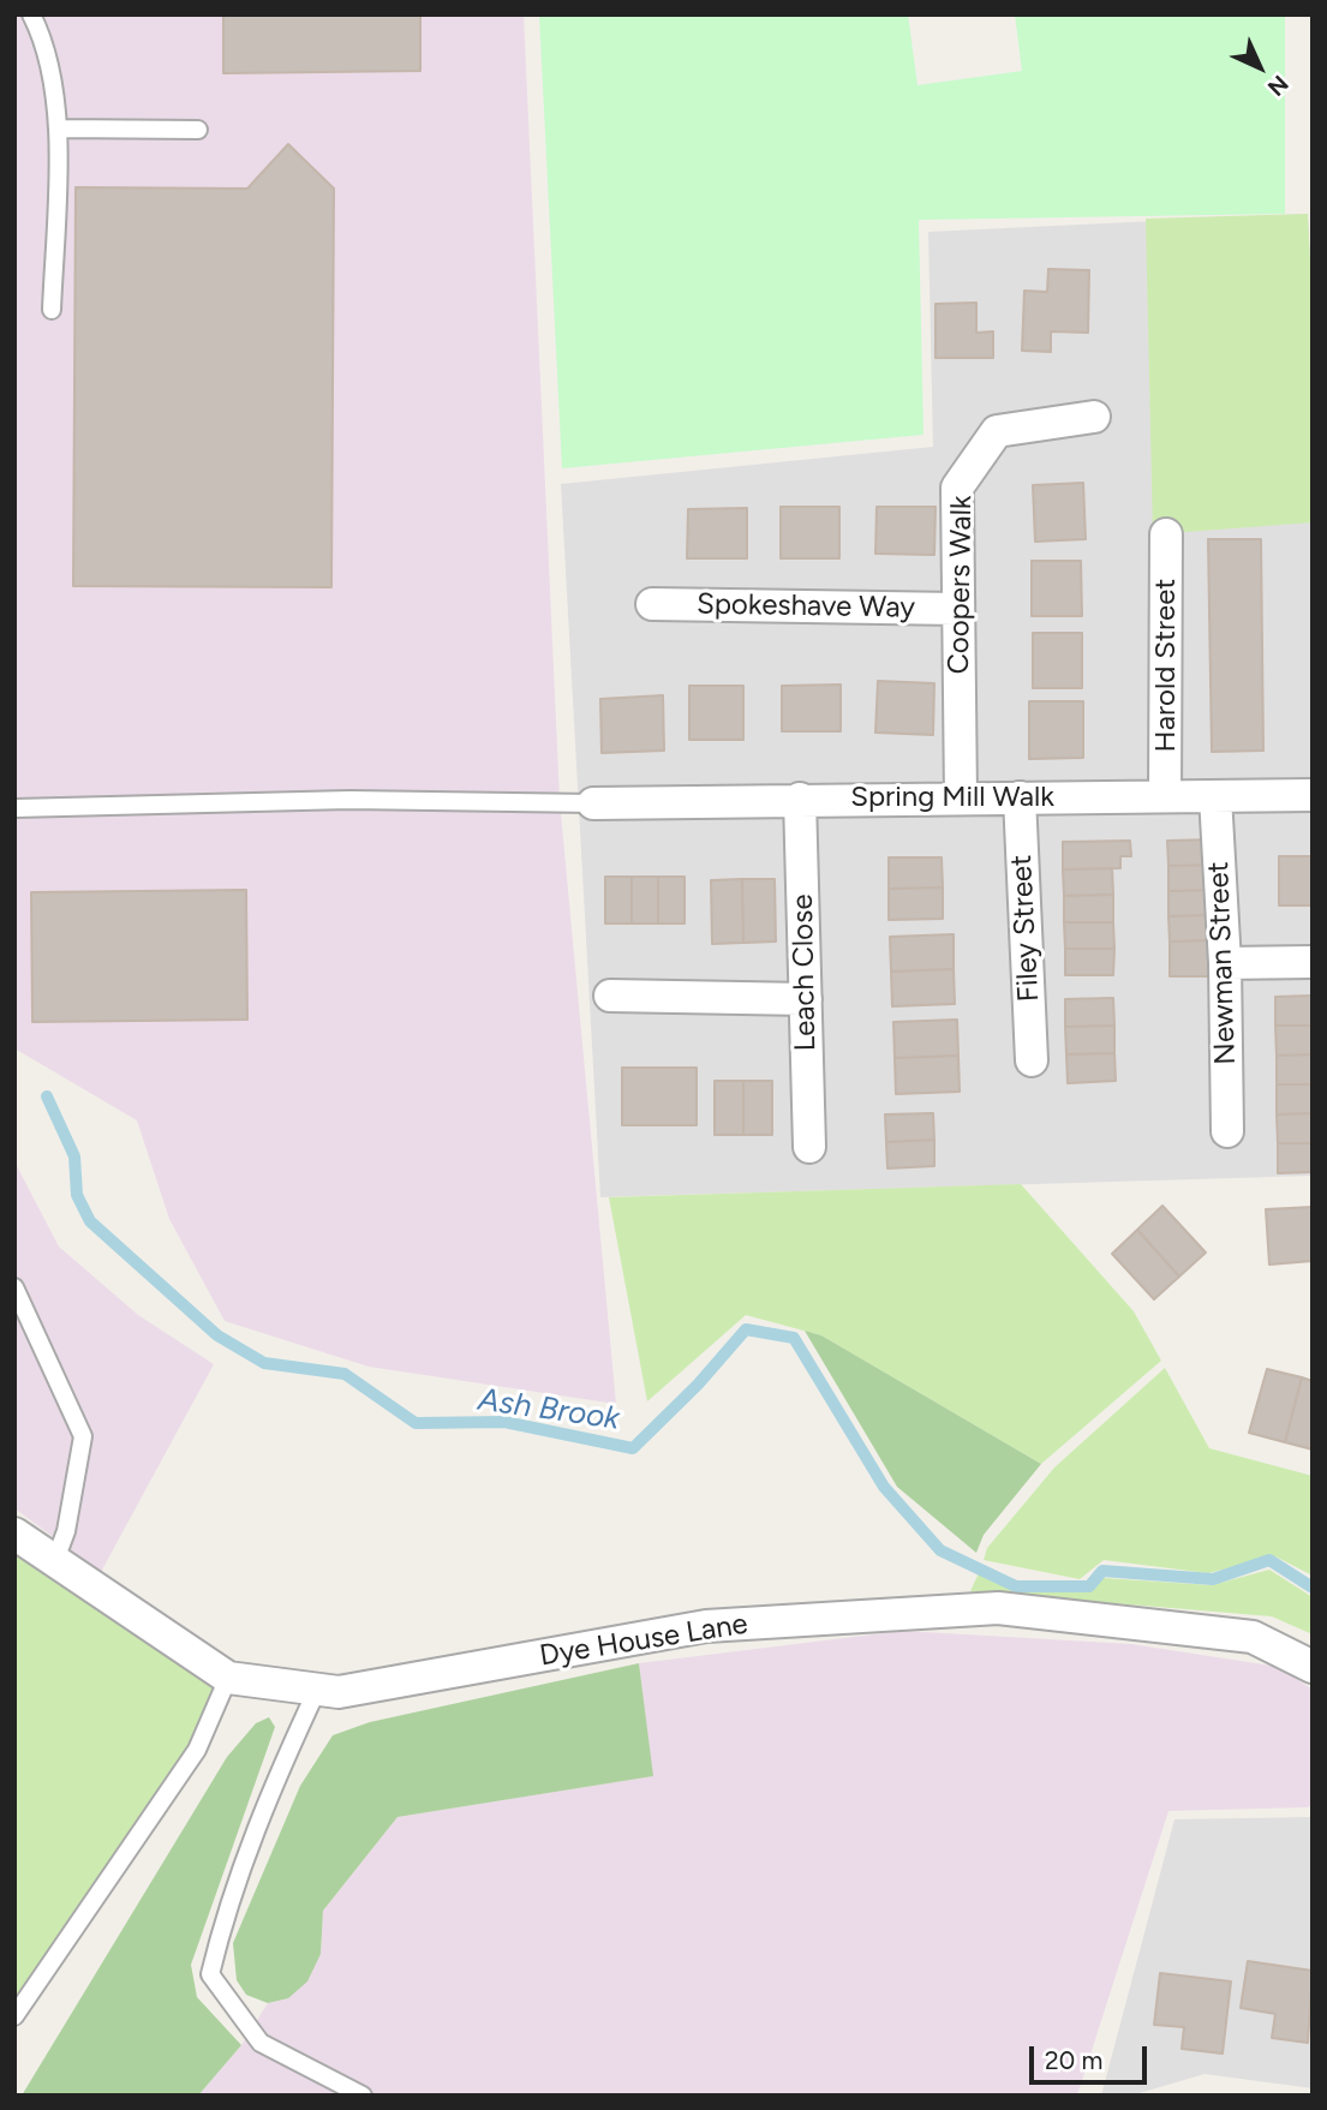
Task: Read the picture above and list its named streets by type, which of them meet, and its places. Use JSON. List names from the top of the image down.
{
  "streets": {
    "street": [
      "Coopers Walk",
      "Spokeshave Way",
      "Harold Street",
      "Spring Mill Walk",
      "Filey Street",
      "Newman Street",
      "Leach Close",
      "Dye House Lane"
    ]
  },
  "crossings": [
    ["Coopers Walk", "Spokeshave Way"],
    ["Coopers Walk", "Spring Mill Walk"],
    ["Harold Street", "Spring Mill Walk"],
    ["Spring Mill Walk", "Filey Street"],
    ["Spring Mill Walk", "Newman Street"],
    ["Spring Mill Walk", "Leach Close"]
  ],
  "water": ["Ash Brook"],
  "scale_bar": "20 m",
  "north": "bottom right"
}
